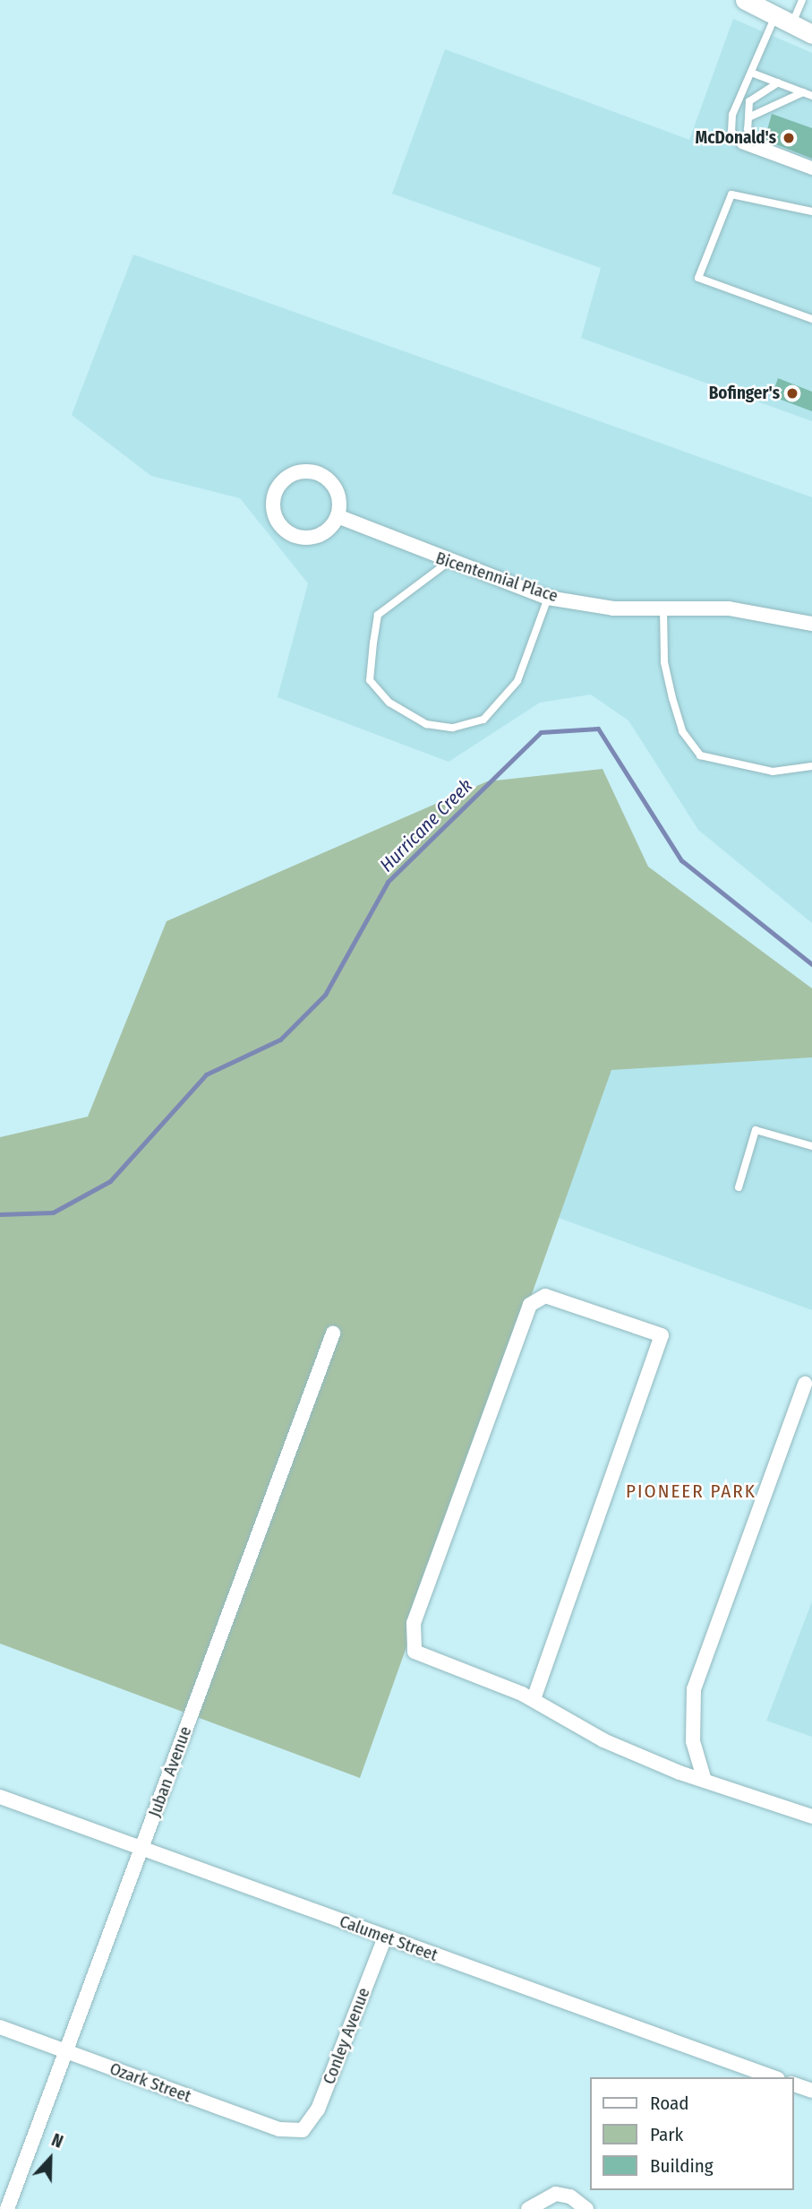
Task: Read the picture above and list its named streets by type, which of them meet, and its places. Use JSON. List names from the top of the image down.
{
  "streets": {
    "street": [
      "Bicentennial Place",
      "Juban Avenue",
      "Calumet Street",
      "Conley Avenue",
      "Ozark Street"
    ]
  },
  "crossings": [
    ["Juban Avenue", "Calumet Street"],
    ["Juban Avenue", "Ozark Street"],
    ["Calumet Street", "Conley Avenue"],
    ["Conley Avenue", "Ozark Street"]
  ],
  "districts": ["PIONEER PARK"],
  "water": ["Hurricane Creek"],
  "places": ["McDonald's", "Bofinger's"],
  "legend": ["Road", "Park", "Building"],
  "north": "top"
}
